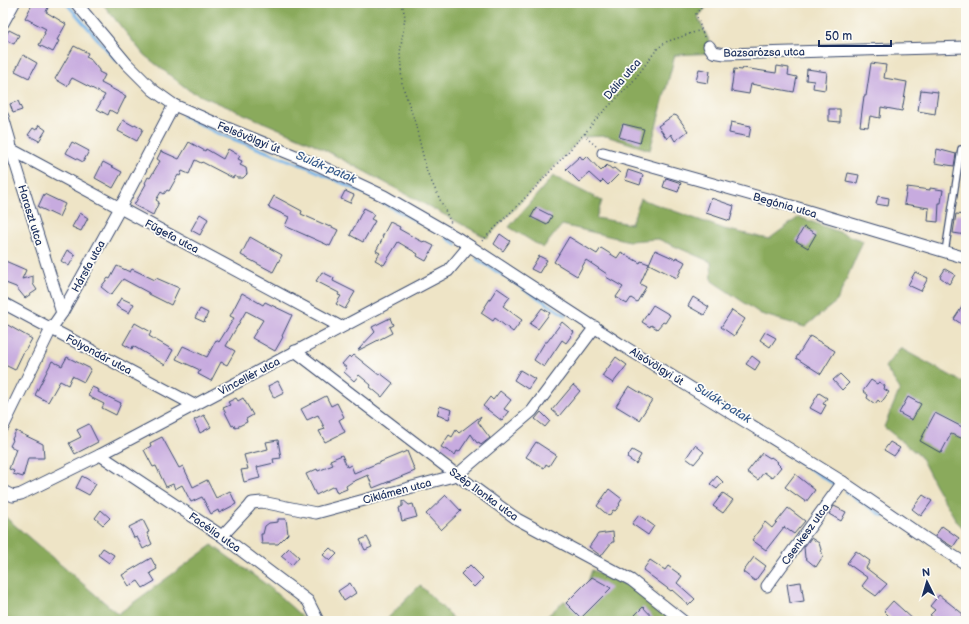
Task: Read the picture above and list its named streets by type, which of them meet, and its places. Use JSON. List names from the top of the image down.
{
  "streets": {
    "street": [
      "Bazsarózsa utca",
      "Felsővölgyi út",
      "Begónia utca",
      "Haraszt utca",
      "Fügefa utca",
      "Hársfa utca",
      "Folyondár utca",
      "Alsóvölgyi út",
      "Vincellér utca",
      "Ciklámen utca",
      "Szép Ilonka utca",
      "Facélia utca",
      "Csenkesz utca"
    ],
    "path": ["Dália utca"]
  },
  "crossings": [
    ["Dália utca", "Felsővölgyi út"],
    ["Dália utca", "Alsóvölgyi út"],
    ["Dália utca", "Vincellér utca"],
    ["Felsővölgyi út", "Hársfa utca"],
    ["Felsővölgyi út", "Alsóvölgyi út"],
    ["Felsővölgyi út", "Vincellér utca"],
    ["Haraszt utca", "Fügefa utca"],
    ["Haraszt utca", "Hársfa utca"],
    ["Fügefa utca", "Hársfa utca"],
    ["Fügefa utca", "Vincellér utca"],
    ["Hársfa utca", "Folyondár utca"],
    ["Folyondár utca", "Vincellér utca"],
    ["Alsóvölgyi út", "Vincellér utca"],
    ["Alsóvölgyi út", "Ciklámen utca"],
    ["Alsóvölgyi út", "Csenkesz utca"],
    ["Vincellér utca", "Szép Ilonka utca"],
    ["Vincellér utca", "Facélia utca"],
    ["Ciklámen utca", "Szép Ilonka utca"],
    ["Ciklámen utca", "Facélia utca"]
  ],
  "water": ["Sulák-patak"],
  "scale_bar": "50 m",
  "north": "top"
}
